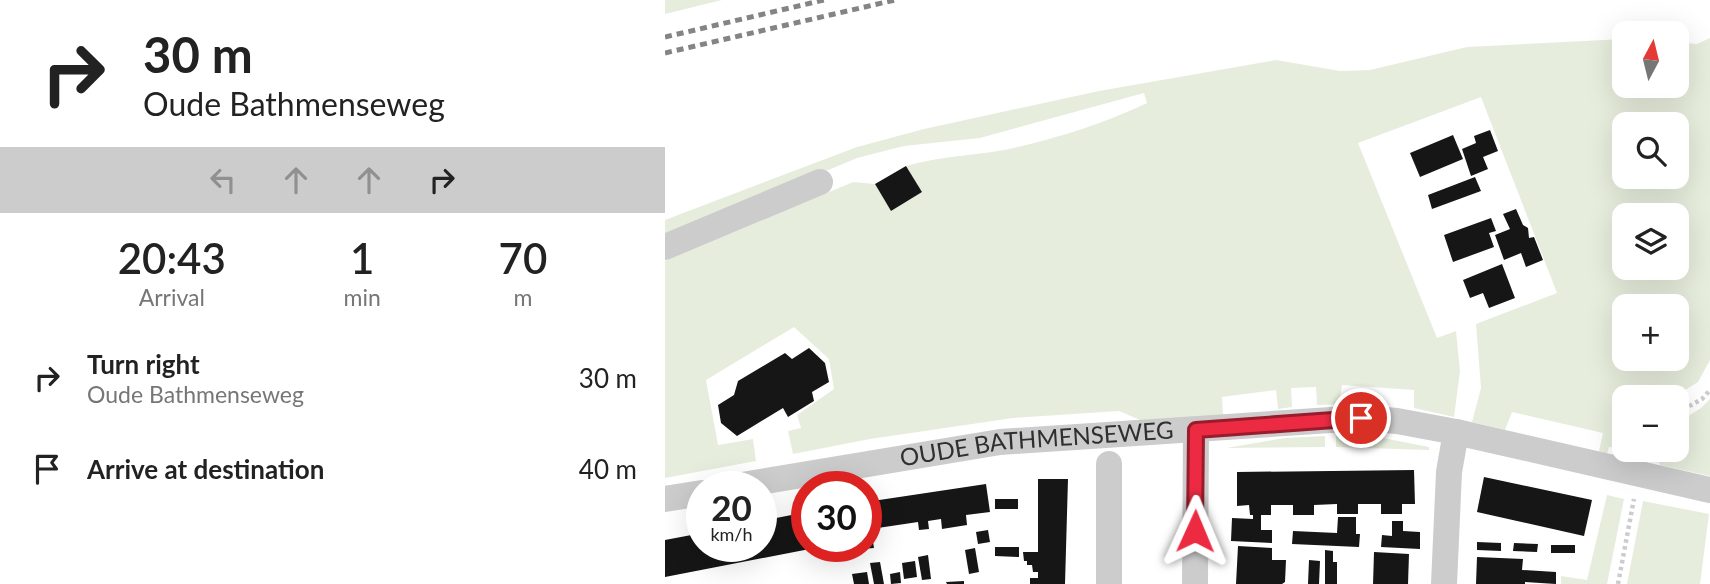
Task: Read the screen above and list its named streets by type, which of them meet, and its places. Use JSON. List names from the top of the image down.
{
  "streets": {
    "street": ["OUDE BATHMENSEWEG"]
  },
  "north": "top",
  "page": {
    "turn": ["30 m", "Oude Bathmenseweg"],
    "map_buttons": ["+", "−"],
    "eta": [
      "20:43",
      "Arrival",
      "1",
      "min",
      "70",
      "m"
    ],
    "list": [
      {
        "name": "Turn right",
        "note": "Oude Bathmenseweg",
        "value": "30 m"
      },
      {
        "name": "Arrive at destination",
        "value": "40 m"
      }
    ],
    "speed": "20 km/h",
    "limit": "30"
  }
}
